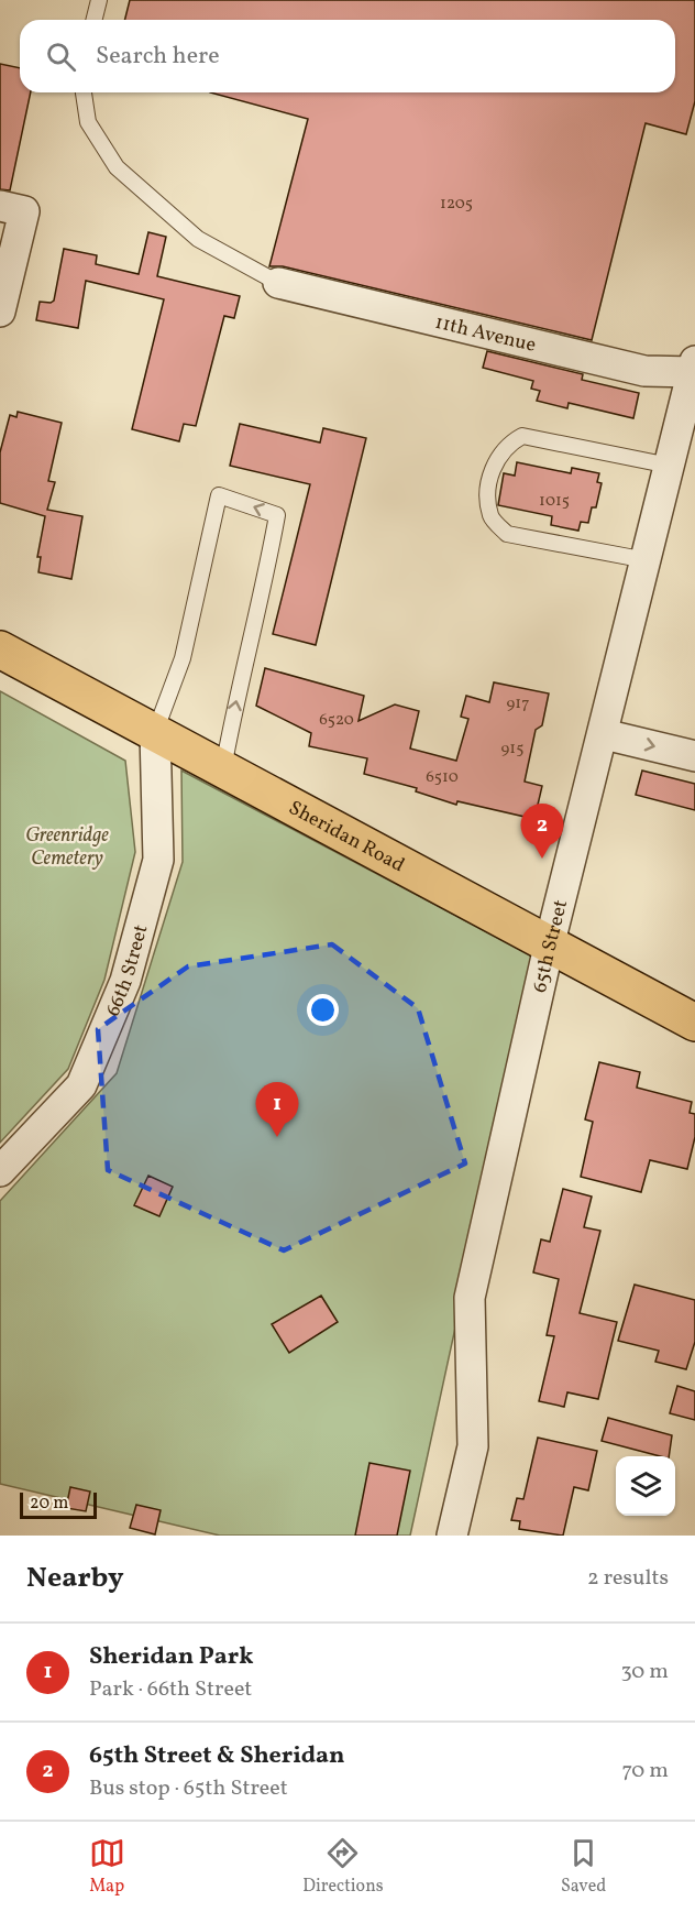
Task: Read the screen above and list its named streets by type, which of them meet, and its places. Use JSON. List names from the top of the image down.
{
  "streets": {
    "main road": ["Sheridan Road"],
    "street": ["11th Avenue", "65th Street", "66th Street"]
  },
  "crossings": [
    ["11th Avenue", "65th Street"],
    ["Sheridan Road", "65th Street"],
    ["Sheridan Road", "66th Street"]
  ],
  "parks": ["Greenridge Cemetery"],
  "house_numbers": [
    "1205",
    "1015",
    "917",
    "6520",
    "915",
    "6510"
  ],
  "scale_bar": "20 m",
  "page": {
    "search": "Search here",
    "pins": ["2", "1"],
    "scale": "20 m",
    "heading": ["Nearby", "2 results"],
    "list": [
      {
        "mark": "1",
        "name": "Sheridan Park",
        "note": "Park · 66th Street",
        "value": "30 m"
      },
      {
        "mark": "2",
        "name": "65th Street & Sheridan",
        "note": "Bus stop · 65th Street",
        "value": "70 m"
      }
    ],
    "nav": ["Map", "Directions", "Saved"]
  }
}
